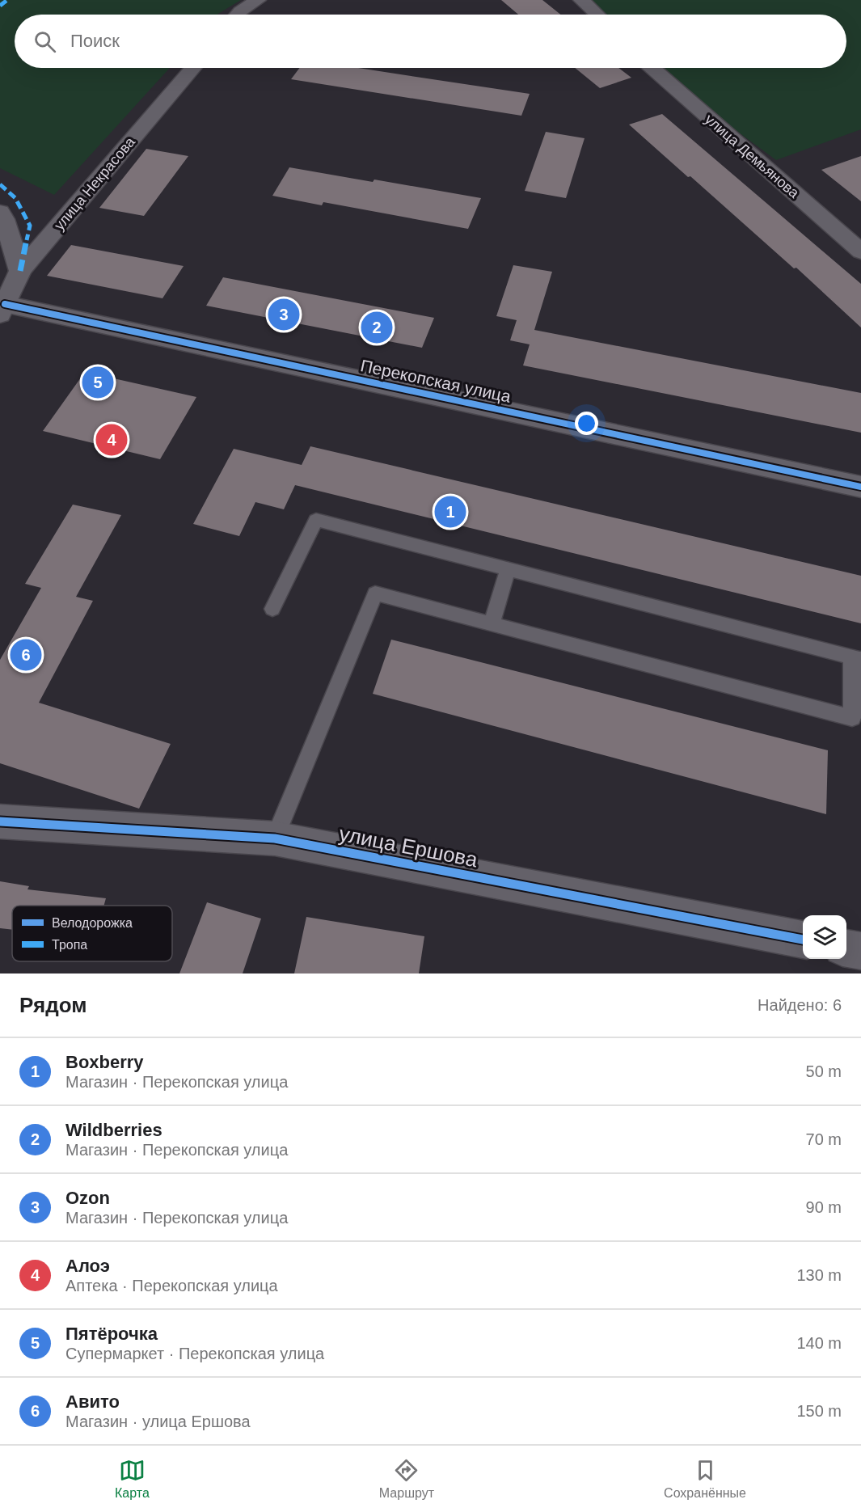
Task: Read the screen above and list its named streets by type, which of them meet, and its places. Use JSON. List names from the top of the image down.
{
  "streets": {
    "street": [
      "улица Демьянова",
      "улица Некрасова",
      "Перекопская улица",
      "улица Ершова"
    ]
  },
  "crossings": [
    ["улица Некрасова", "Перекопская улица"]
  ],
  "legend": ["Велодорожка", "Тропа"],
  "page": {
    "search": "Поиск",
    "pins": [
      "3",
      "2",
      "5",
      "4",
      "1",
      "6"
    ],
    "heading": ["Рядом", "Найдено: 6"],
    "list": [
      {
        "mark": "1",
        "name": "Boxberry",
        "note": "Магазин · Перекопская улица",
        "value": "50 m"
      },
      {
        "mark": "2",
        "name": "Wildberries",
        "note": "Магазин · Перекопская улица",
        "value": "70 m"
      },
      {
        "mark": "3",
        "name": "Ozon",
        "note": "Магазин · Перекопская улица",
        "value": "90 m"
      },
      {
        "mark": "4",
        "name": "Алоэ",
        "note": "Аптека · Перекопская улица",
        "value": "130 m"
      },
      {
        "mark": "5",
        "name": "Пятёрочка",
        "note": "Супермаркет · Перекопская улица",
        "value": "140 m"
      },
      {
        "mark": "6",
        "name": "Авито",
        "note": "Магазин · улица Ершова",
        "value": "150 m"
      }
    ],
    "nav": ["Карта", "Маршрут", "Сохранённые"]
  }
}
